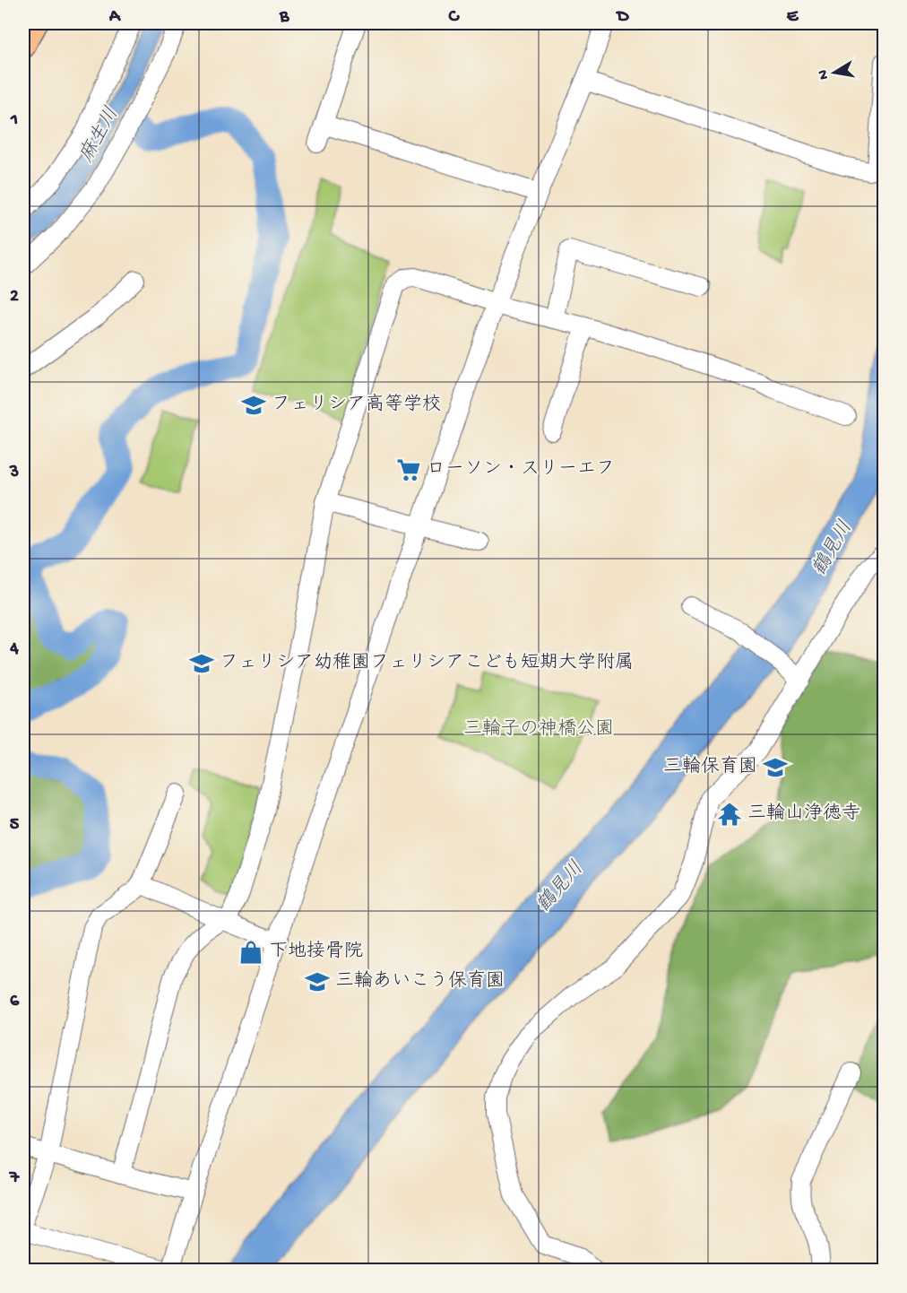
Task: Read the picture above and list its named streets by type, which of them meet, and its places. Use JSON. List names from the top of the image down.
{
  "water": ["麻生川", "鶴見川"],
  "parks": ["三輪子の神橋公園"],
  "places": {
    "school or university": [
      "フェリシア高等学校",
      "フェリシア幼稚園フェリシアこども短期大学附属",
      "三輪保育園",
      "三輪あいこう保育園"
    ],
    "supermarket": ["ローソン・スリーエフ"],
    "temple": ["三輪山浄徳寺"],
    "shop": ["下地接骨院"]
  },
  "north": "left",
  "grid": {
    "columns": [
      "A",
      "B",
      "C",
      "D",
      "E"
    ],
    "rows": [
      "1",
      "2",
      "3",
      "4",
      "5",
      "6",
      "7"
    ]
  }
}
